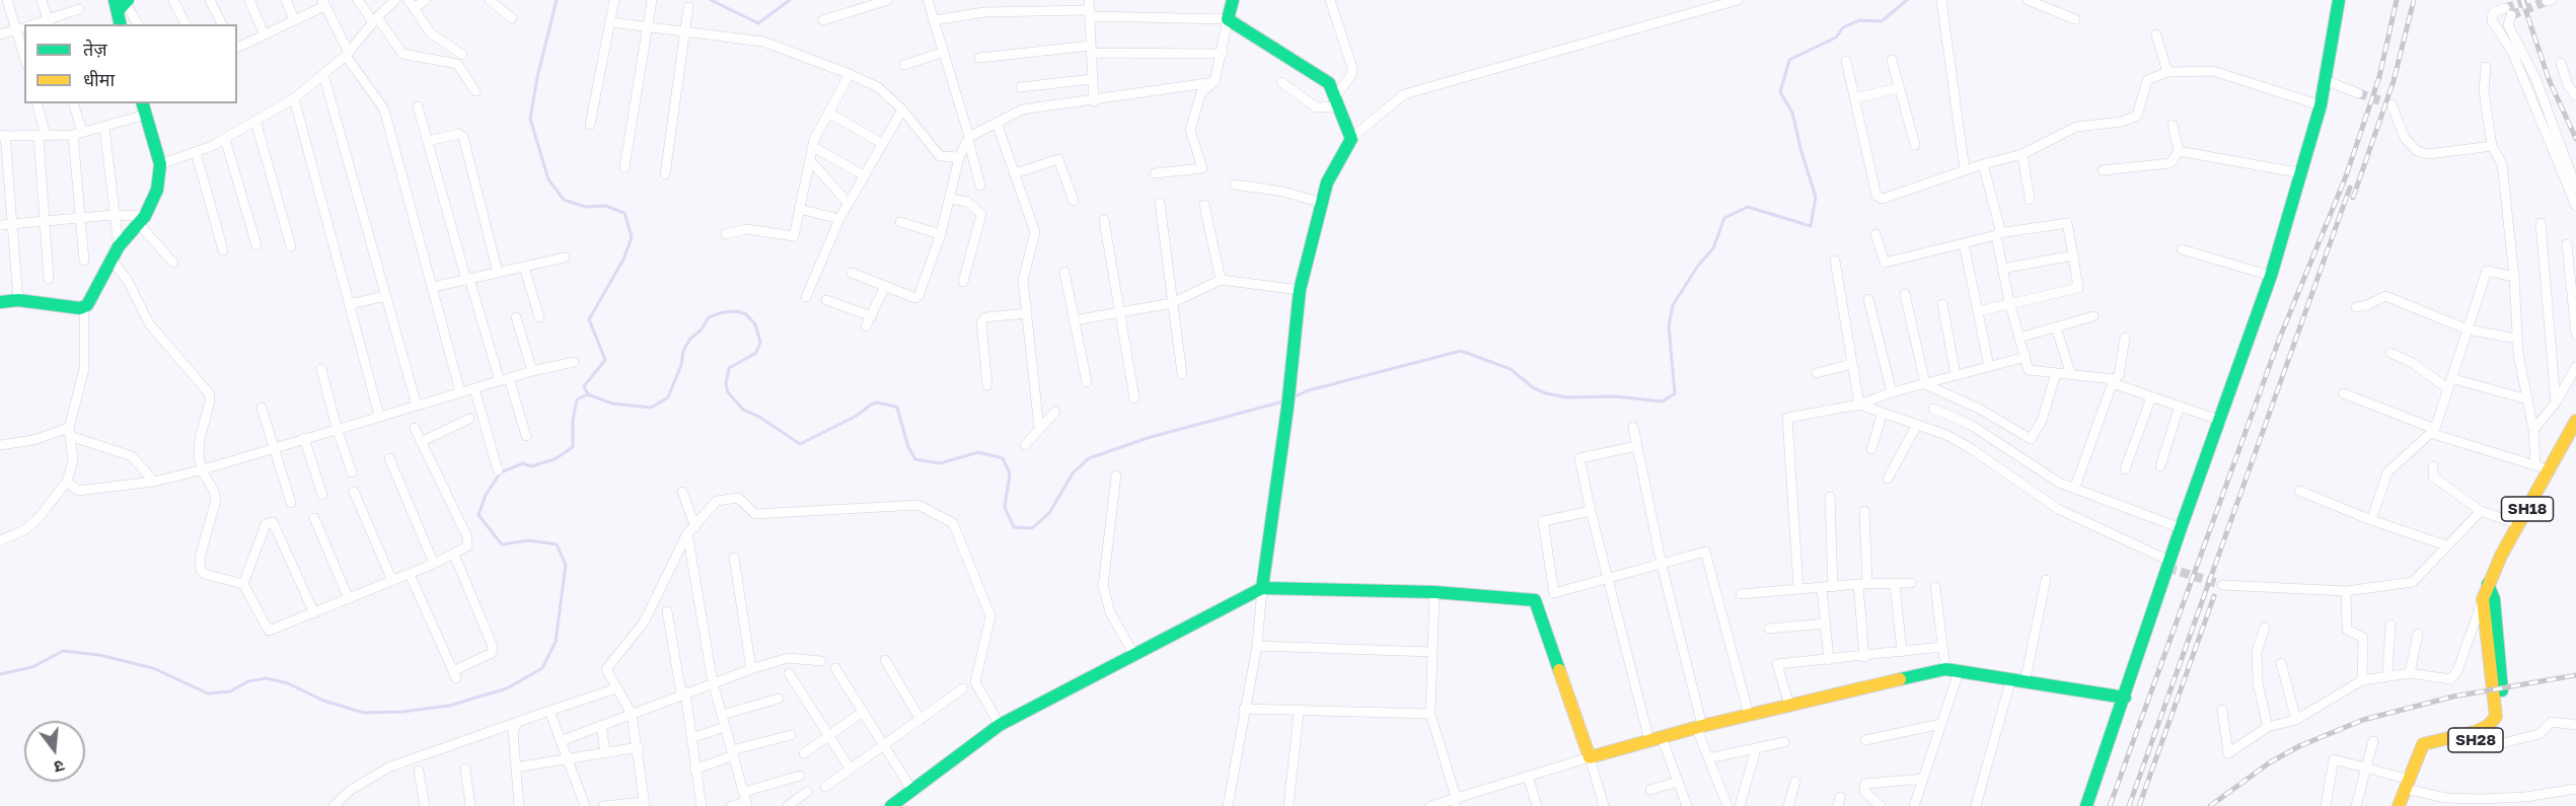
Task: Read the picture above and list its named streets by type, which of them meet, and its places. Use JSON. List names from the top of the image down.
{
  "streets": {
    "street": ["SH18", "SH28"]
  },
  "crossings": [
    ["SH18", "SH28"]
  ],
  "legend": ["तेज़", "धीमा"],
  "north": "bottom"
}
